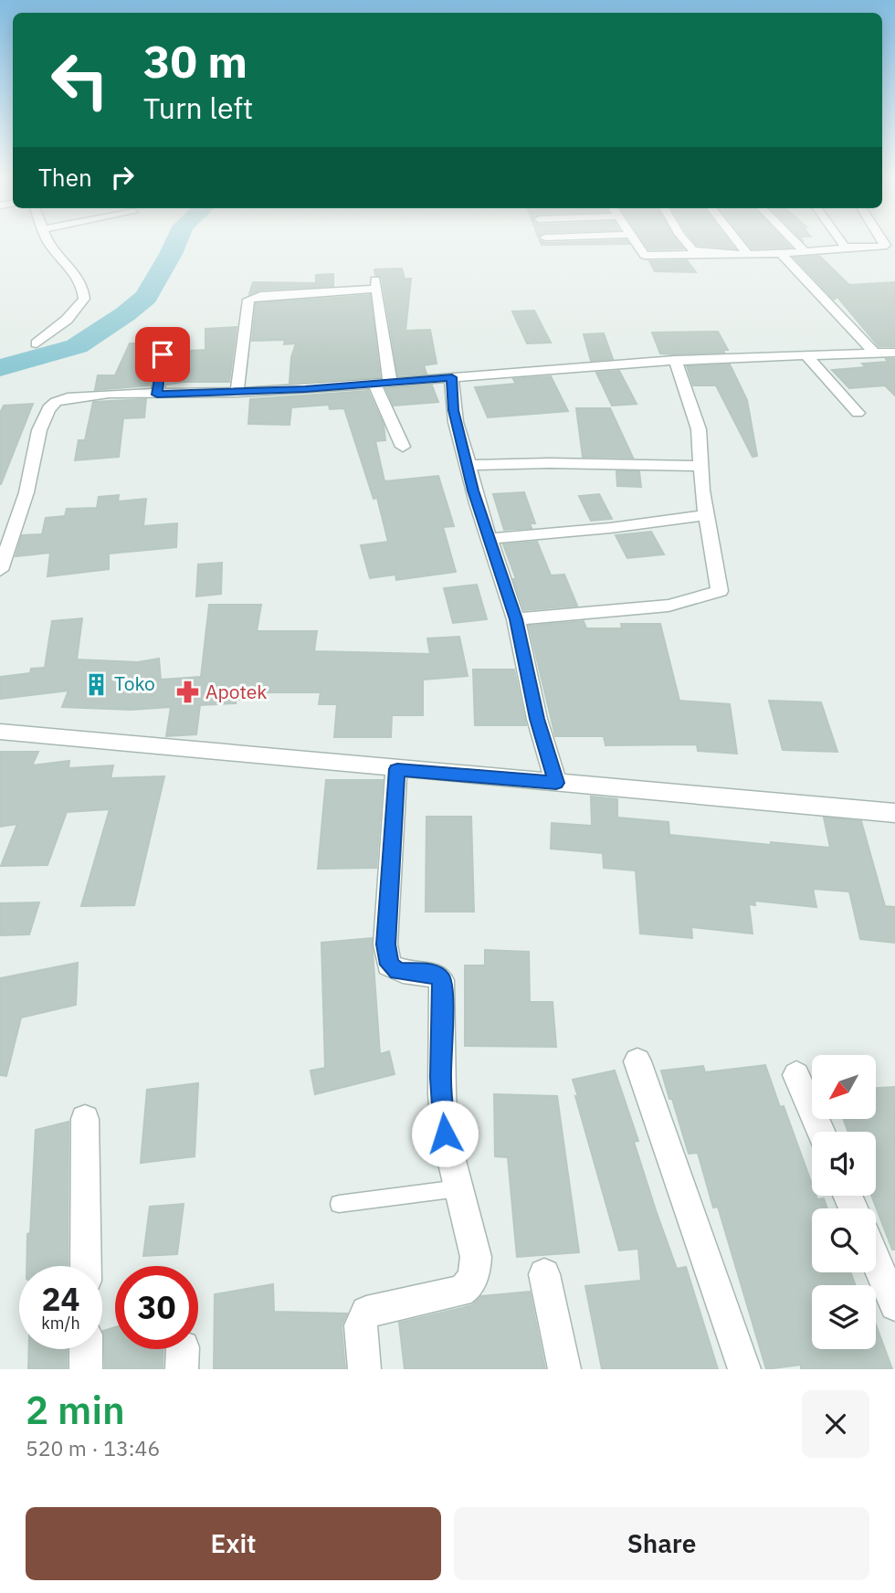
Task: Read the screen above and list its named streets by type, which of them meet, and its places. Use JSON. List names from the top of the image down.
{
  "places": {
    "building": ["Toko"],
    "pharmacy": ["Apotek"]
  },
  "north": "bottom left",
  "page": {
    "turn": ["30 m", "Turn left"],
    "then": "Then",
    "speed": "24 km/h",
    "limit": "30",
    "heading": ["2 min", "520 m · 13:46"],
    "buttons": ["Exit", "Share"]
  }
}
